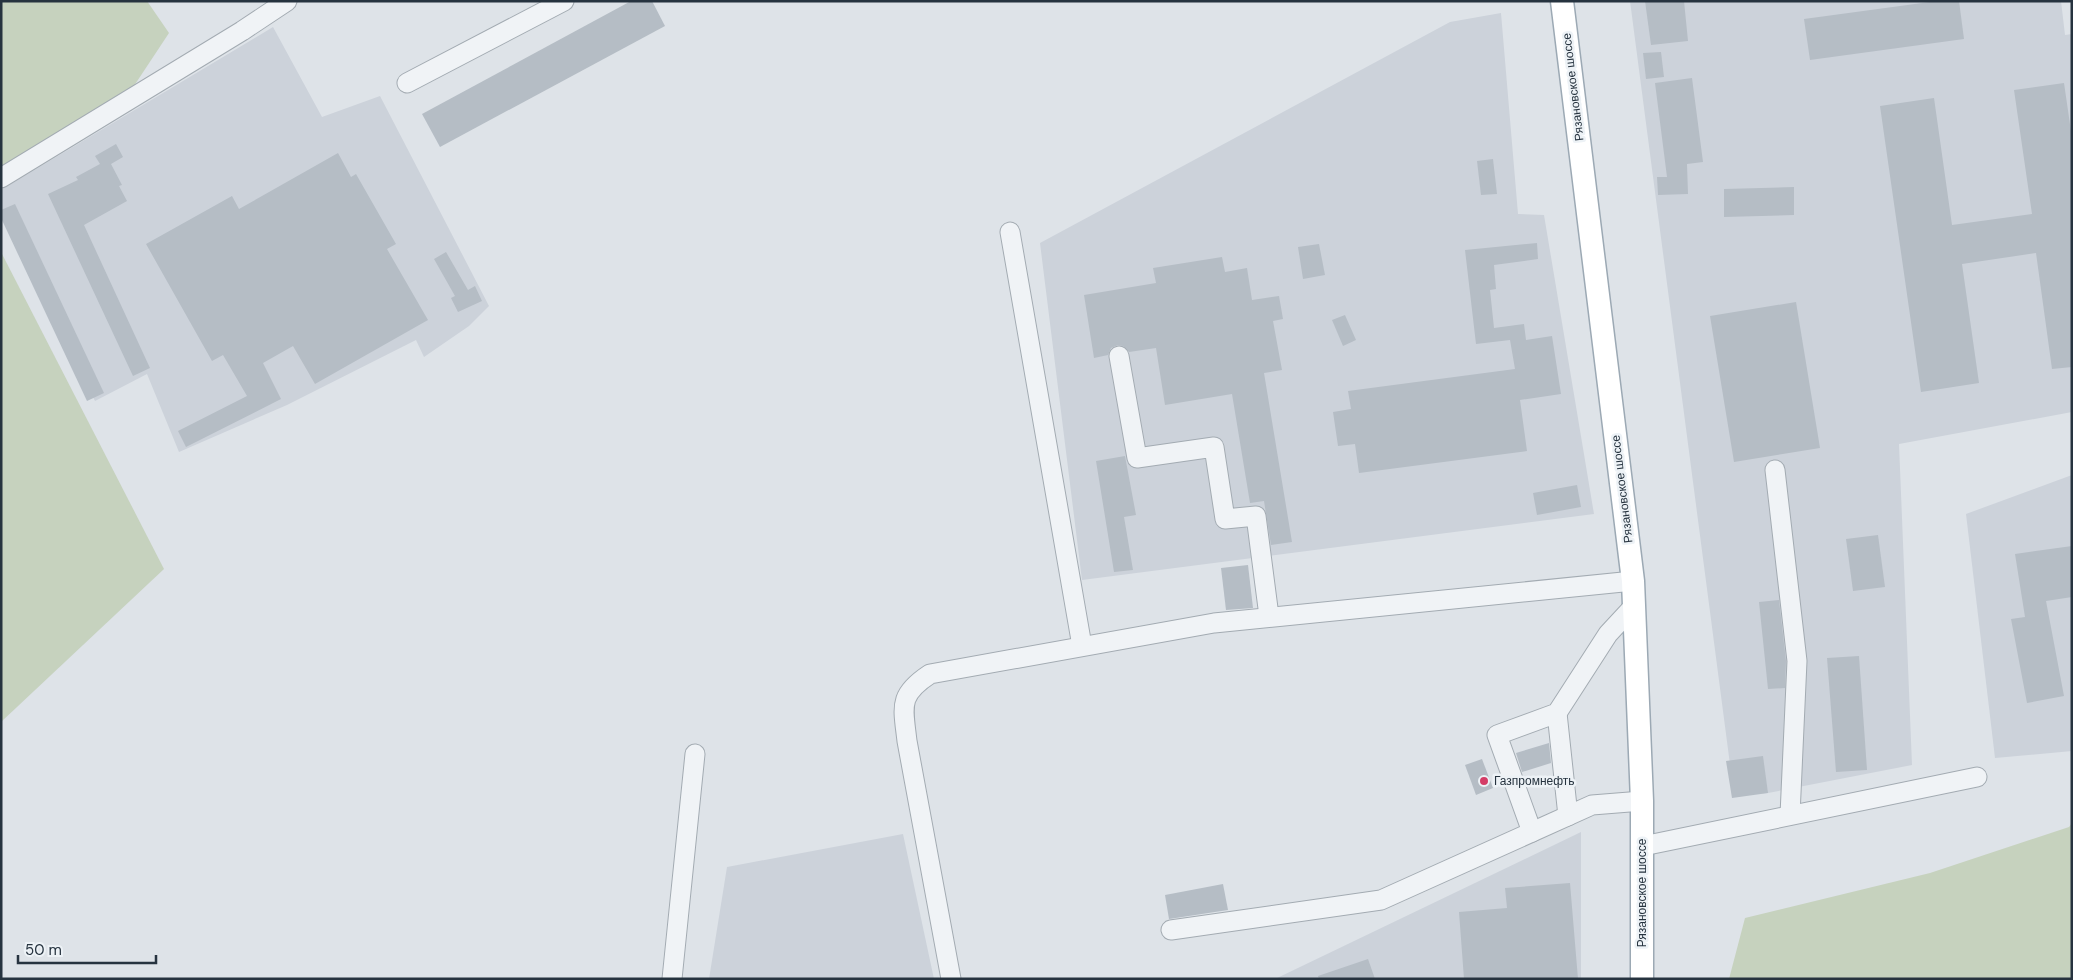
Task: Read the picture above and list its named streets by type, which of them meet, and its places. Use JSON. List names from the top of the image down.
{
  "streets": {
    "main road": ["Рязановское шоссе"]
  },
  "places": ["Газпромнефть"],
  "scale_bar": "50 m"
}
